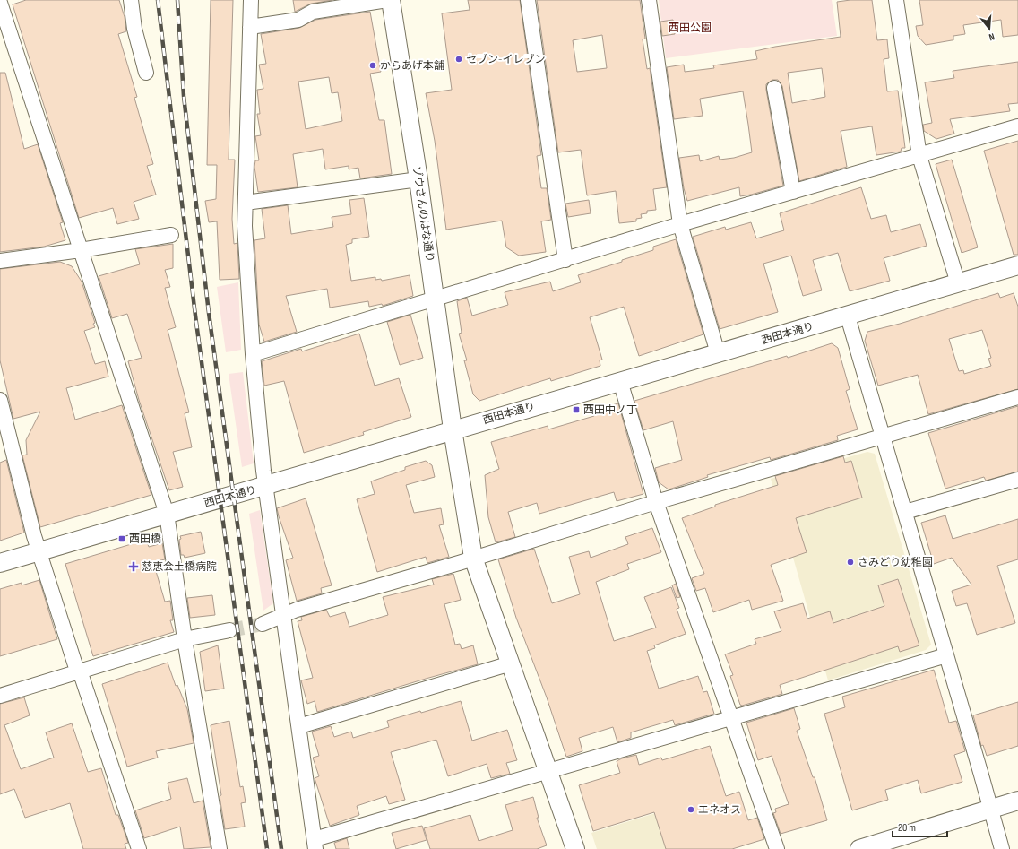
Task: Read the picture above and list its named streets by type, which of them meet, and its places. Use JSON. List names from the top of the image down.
{
  "streets": {
    "street": ["ゾウさんのはな通り", "西田本通り"]
  },
  "crossings": [
    ["ゾウさんのはな通り", "西田本通り"]
  ],
  "parks": ["西田公園"],
  "places": {
    "other": [
      "セブン-イレブン",
      "からあげ本舗",
      "さみどり幼稚園",
      "エネオス"
    ],
    "transit": ["西田中ノ丁", "西田橋"],
    "health": ["慈恵会土橋病院"]
  },
  "scale_bar": "20 m",
  "north": "bottom"
}
